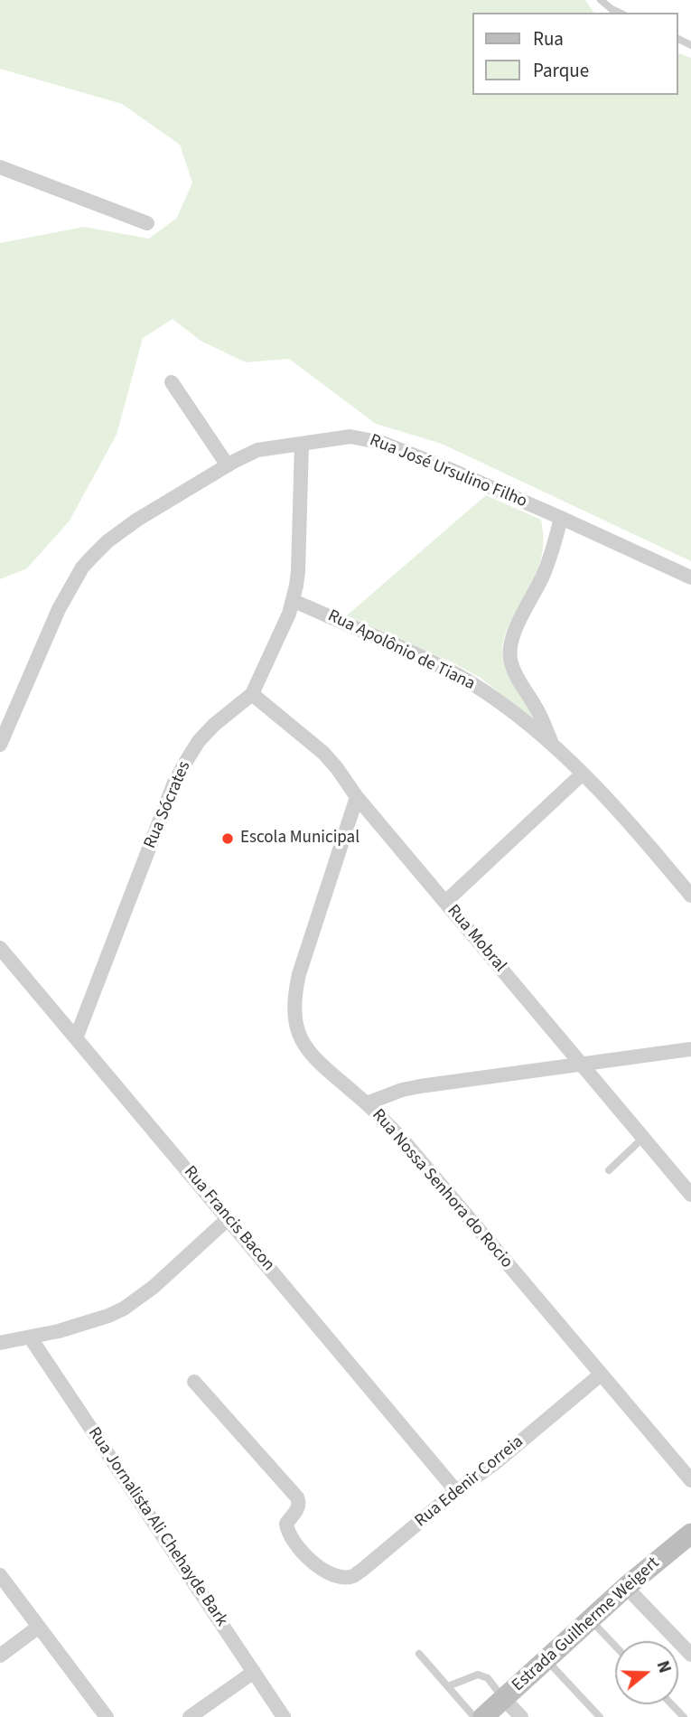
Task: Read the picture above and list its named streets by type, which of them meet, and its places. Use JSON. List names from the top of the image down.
{
  "streets": {
    "street": [
      "Rua José Ursulino Filho",
      "Rua Apolônio de Tiana",
      "Rua Sócrates",
      "Rua Mobral",
      "Rua Nossa Senhora do Rocio",
      "Rua Francis Bacon",
      "Rua Edenir Correia",
      "Rua Jornalista Ali Chehayde Bark",
      "Estrada Guilherme Weigert"
    ]
  },
  "crossings": [
    ["Rua José Ursulino Filho", "Rua Sócrates"],
    ["Rua Apolônio de Tiana", "Rua Sócrates"],
    ["Rua Sócrates", "Rua Mobral"],
    ["Rua Sócrates", "Rua Francis Bacon"],
    ["Rua Mobral", "Rua Nossa Senhora do Rocio"],
    ["Rua Nossa Senhora do Rocio", "Rua Edenir Correia"],
    ["Rua Francis Bacon", "Rua Edenir Correia"]
  ],
  "places": ["Escola Municipal"],
  "legend": ["Rua", "Parque"],
  "north": "right"
}
